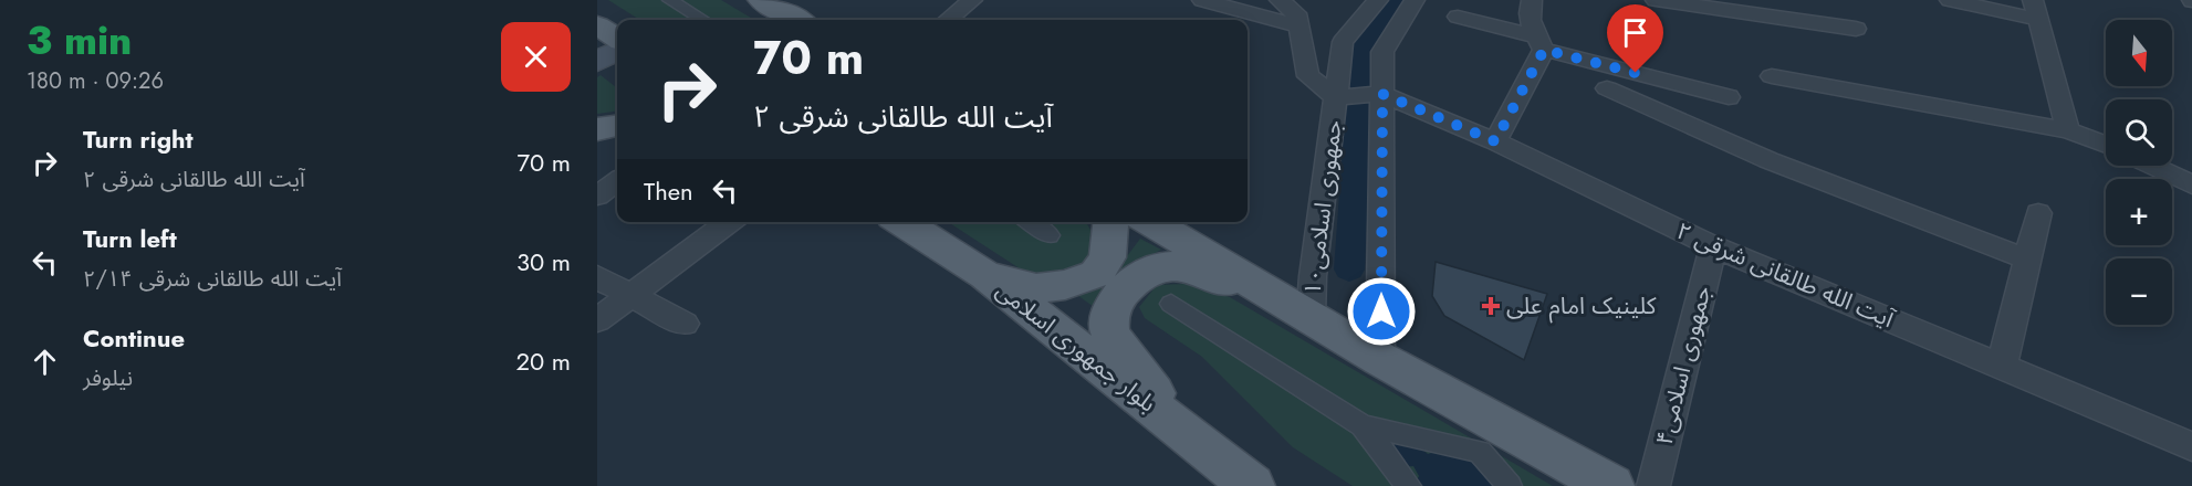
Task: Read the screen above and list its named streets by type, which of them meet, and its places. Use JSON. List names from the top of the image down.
{
  "streets": {
    "main road": ["بلوار جمهوری اسلامی"],
    "street": ["جمهوری اسلامی۱۰", "آیت الله طالقانی شرقی ۲", "جمهوری اسلامی۴"]
  },
  "crossings": [
    ["آیت الله طالقانی شرقی ۲", "جمهوری اسلامی۴"]
  ],
  "places": {
    "health": ["کلینیک امام علی"]
  },
  "north": "bottom",
  "page": {
    "heading": ["3 min", "180 m · 09:26"],
    "map_buttons": ["+", "−"],
    "turn": ["70 m", "آیت الله طالقانی شرقی ۲"],
    "list": [
      {
        "name": "Turn right",
        "note": "آیت الله طالقانی شرقی ۲",
        "value": "70 m"
      },
      {
        "name": "Turn left",
        "note": "آیت الله طالقانی شرقی ۲/۱۴",
        "value": "30 m"
      },
      {
        "name": "Continue",
        "note": "نیلوفر",
        "value": "20 m"
      }
    ],
    "then": "Then"
  }
}
